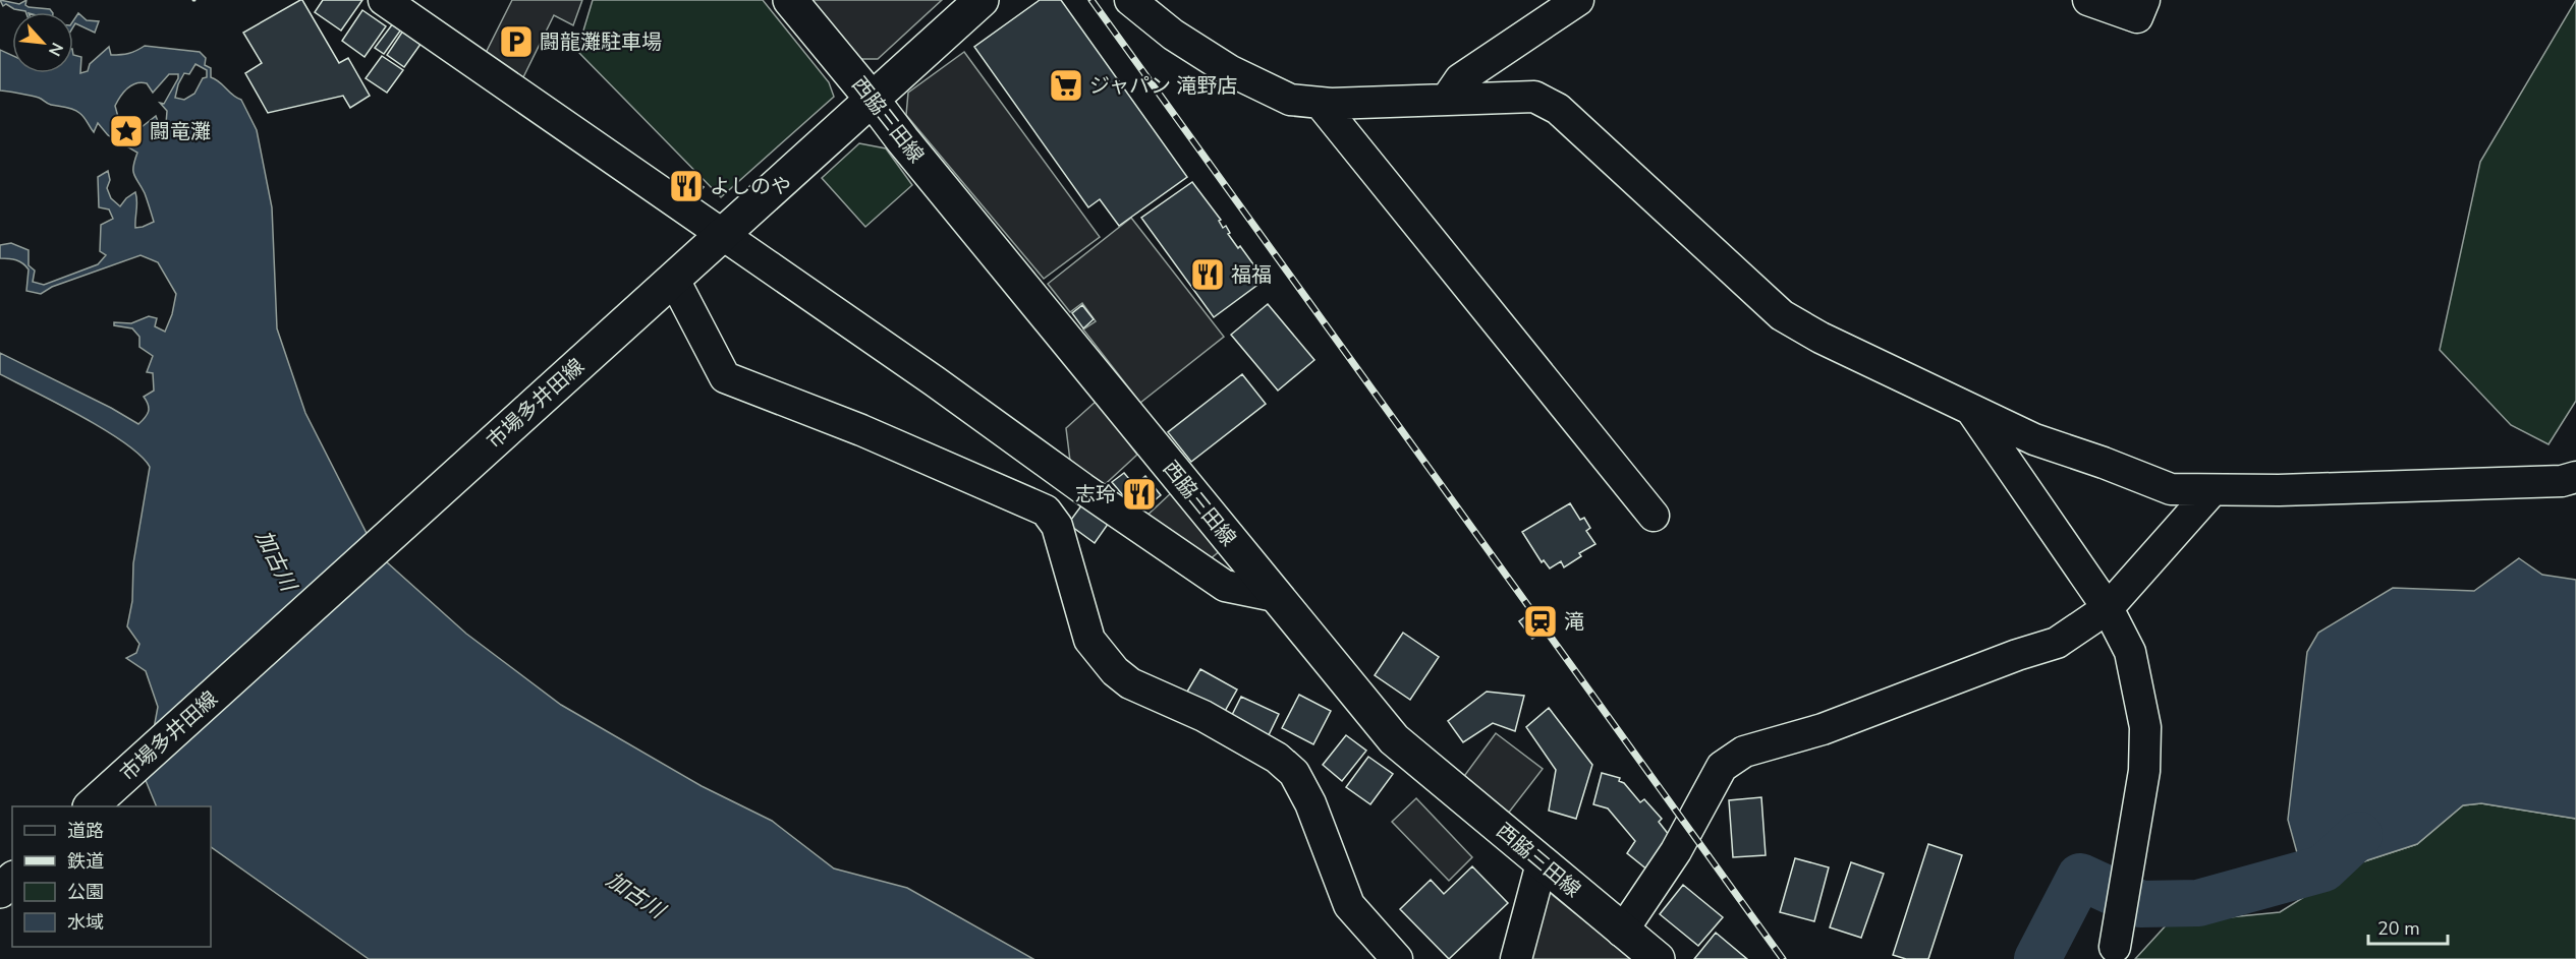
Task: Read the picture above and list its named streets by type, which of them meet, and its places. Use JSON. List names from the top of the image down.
{
  "streets": {
    "main road": ["西脇三田線", "市場多井田線"]
  },
  "crossings": [
    ["西脇三田線", "市場多井田線"]
  ],
  "water": ["加古川"],
  "places": {
    "parking": ["闘龍灘駐車場"],
    "supermarket": ["ジャパン 滝野店"],
    "place": ["闘竜灘"],
    "restaurant": ["よしのや", "福福", "志玲"],
    "station": ["滝"]
  },
  "legend": [
    "道路",
    "鉄道",
    "公園",
    "水域"
  ],
  "scale_bar": "20 m",
  "north": "bottom right"
}
